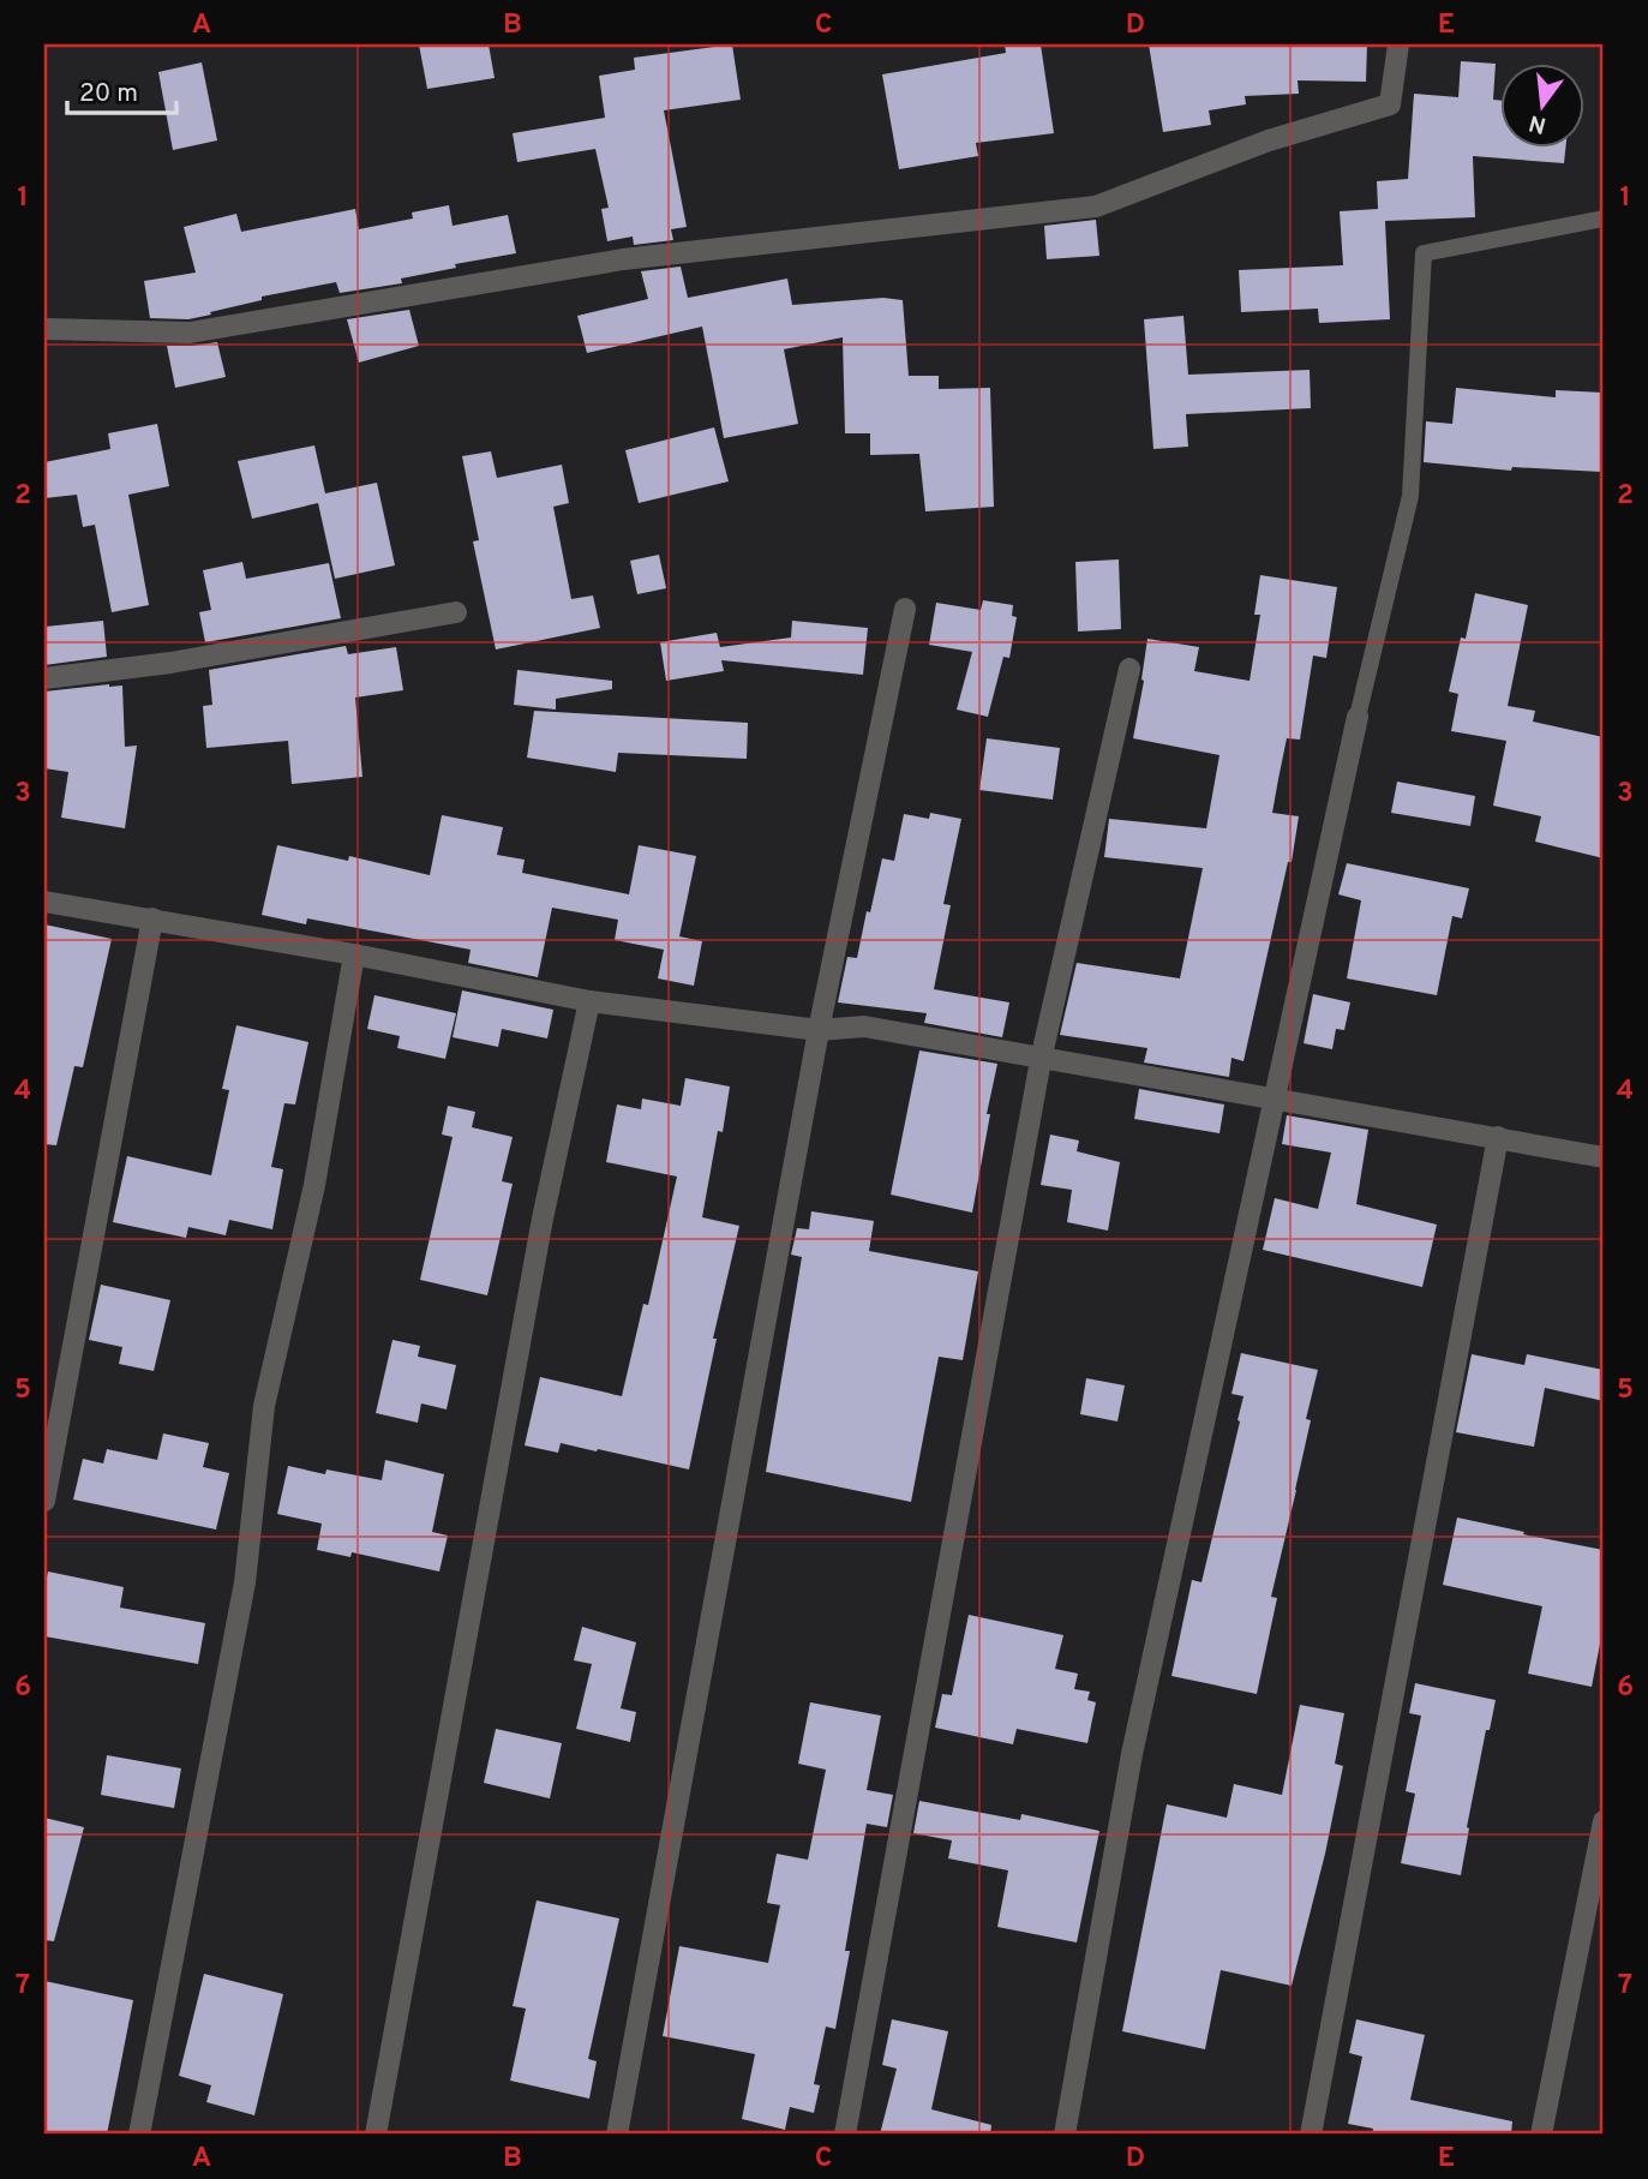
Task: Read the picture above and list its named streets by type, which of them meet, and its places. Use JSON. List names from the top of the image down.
{
  "scale_bar": "20 m",
  "north": "bottom",
  "grid": {
    "columns": [
      "A",
      "B",
      "C",
      "D",
      "E"
    ],
    "rows": [
      "1",
      "2",
      "3",
      "4",
      "5",
      "6",
      "7"
    ]
  }
}
